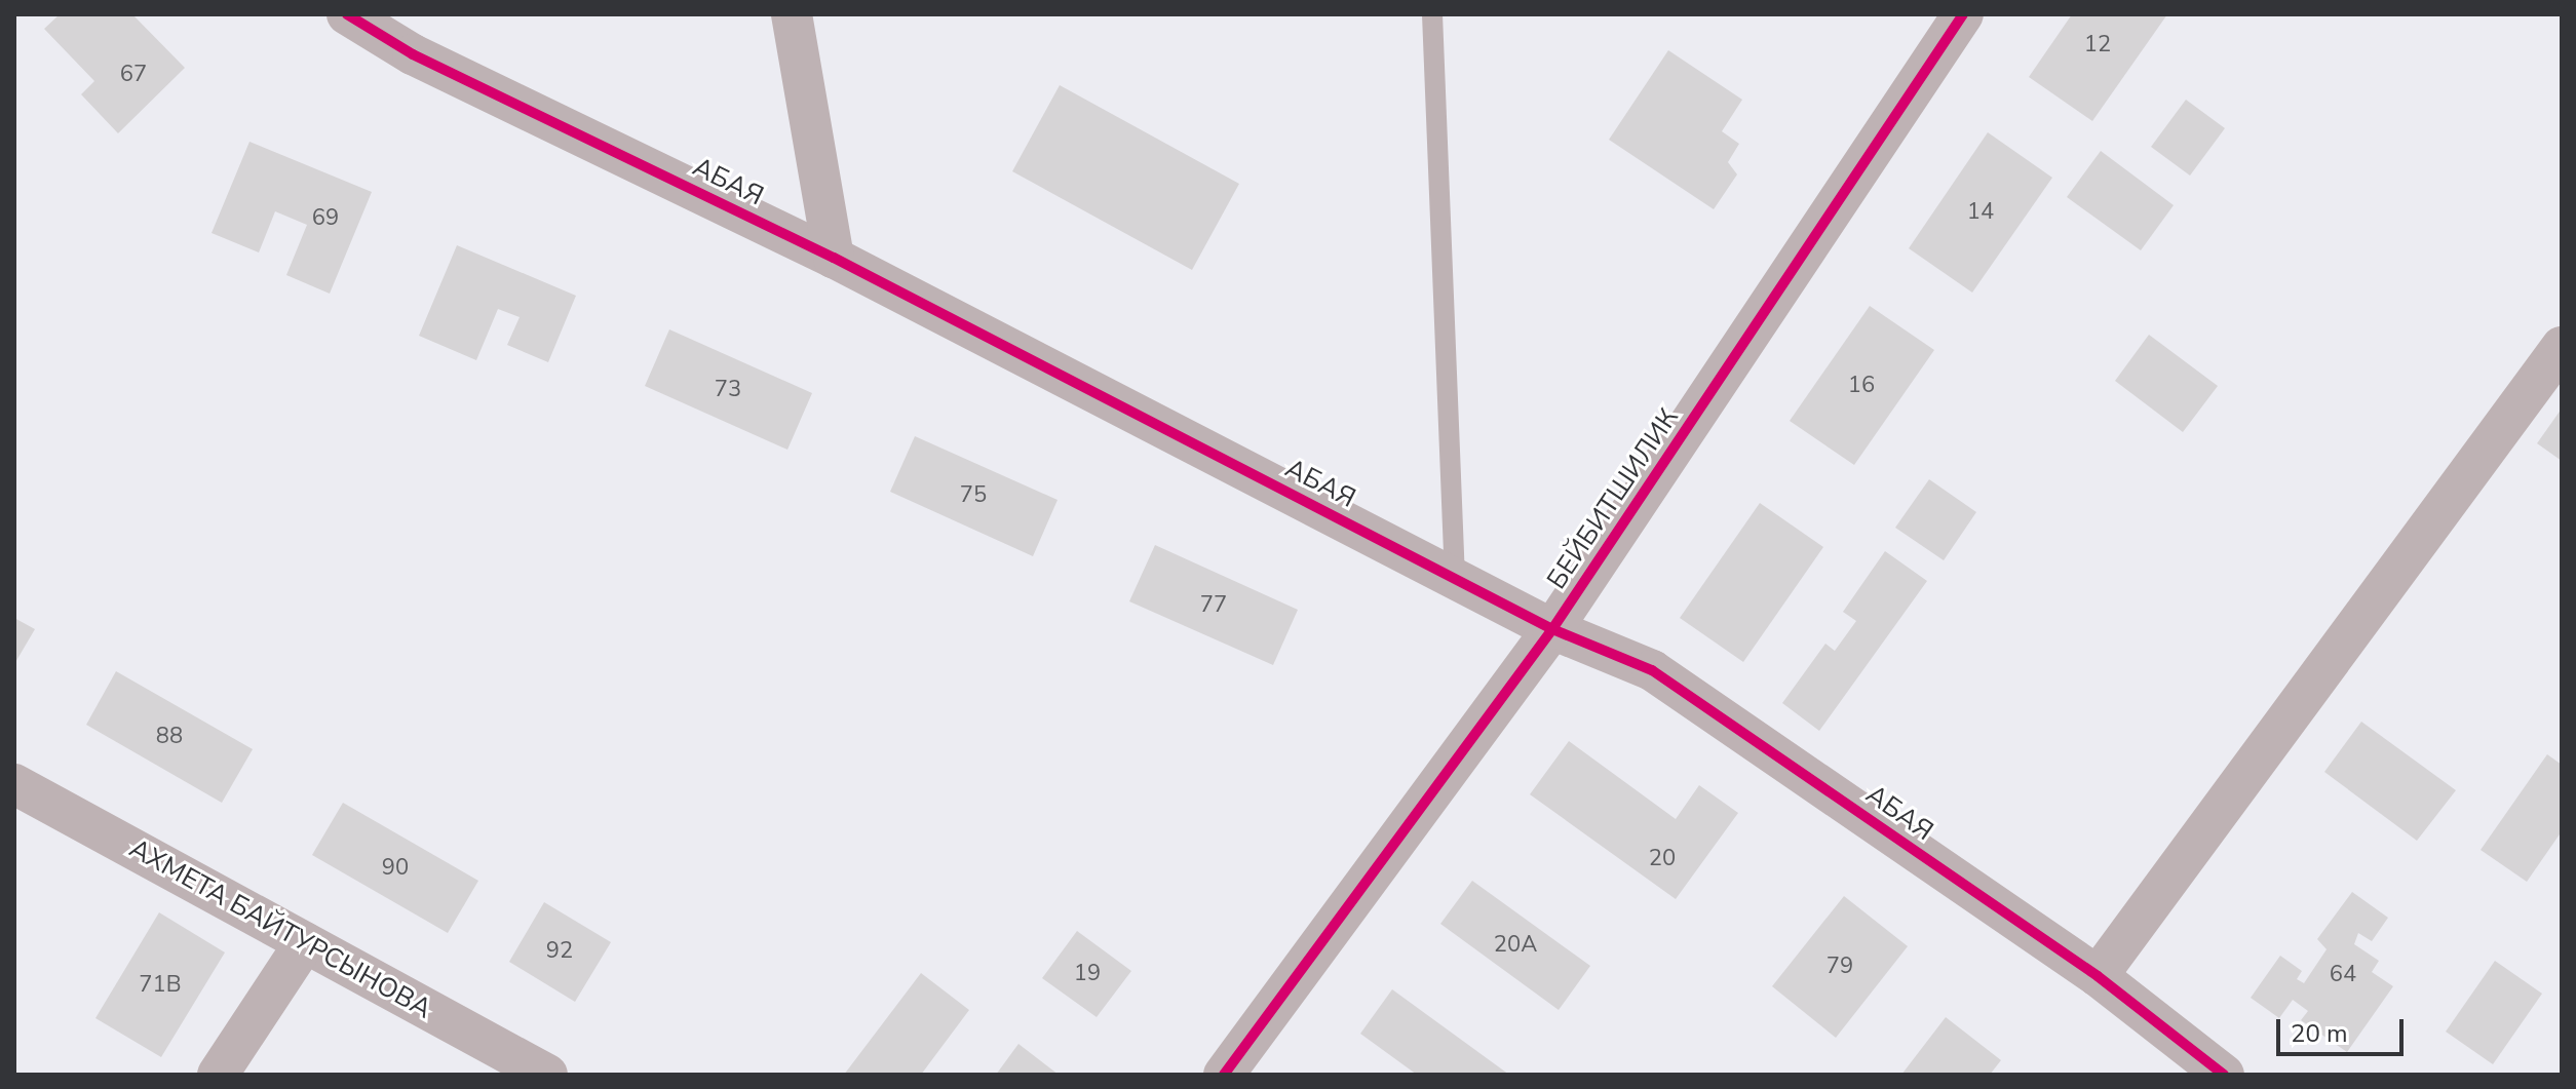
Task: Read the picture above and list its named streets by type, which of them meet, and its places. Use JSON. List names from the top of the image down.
{
  "streets": {
    "street": ["АБАЯ", "БЕЙБИТШИЛИК", "АХМЕТА БАЙТУРСЫНОВА"]
  },
  "crossings": [
    ["АБАЯ", "БЕЙБИТШИЛИК"]
  ],
  "house_numbers": [
    "12",
    "67",
    "14",
    "69",
    "16",
    "73",
    "75",
    "77",
    "88",
    "20",
    "90",
    "20А",
    "92",
    "79",
    "19",
    "64",
    "71В"
  ],
  "scale_bar": "20 m"
}
